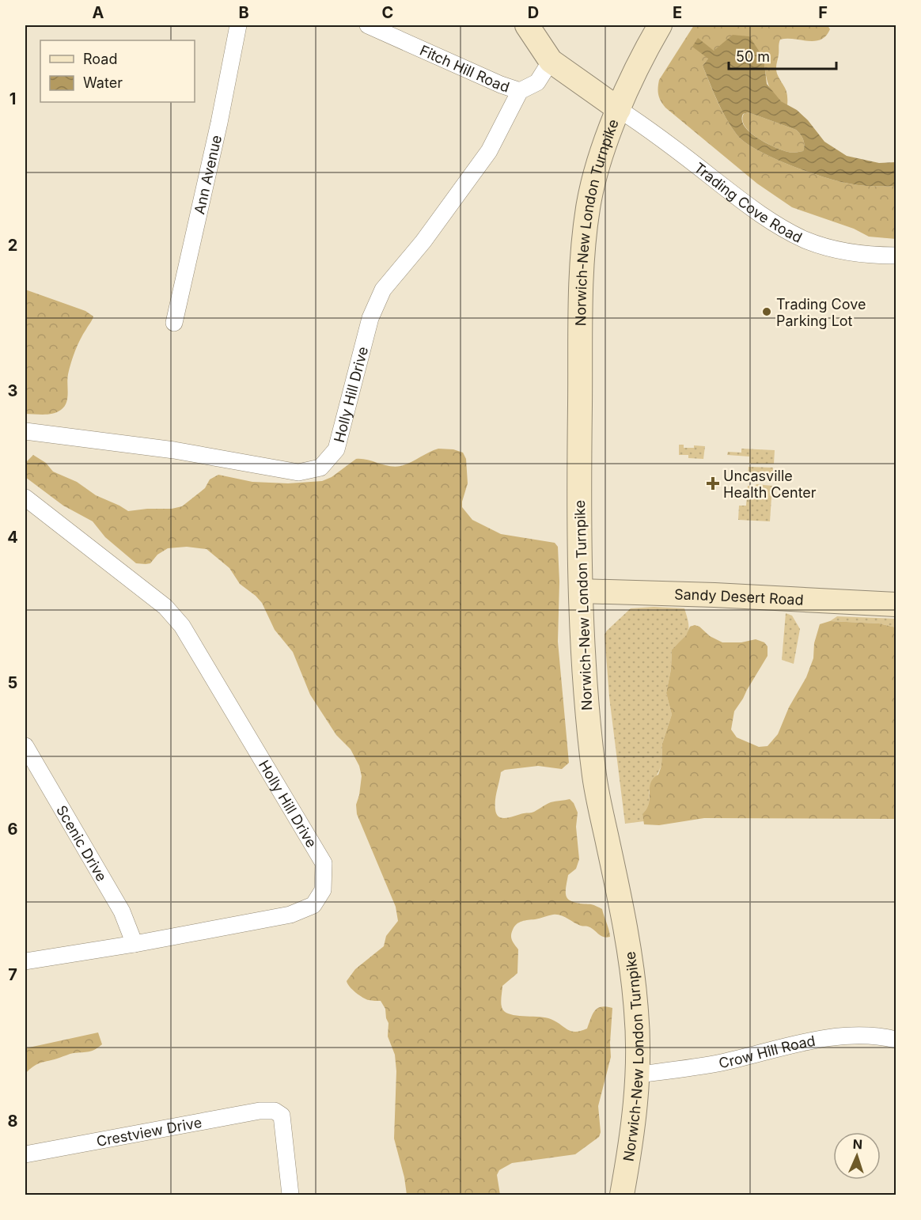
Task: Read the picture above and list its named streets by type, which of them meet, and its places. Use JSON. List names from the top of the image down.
{
  "streets": {
    "main road": ["Norwich-New London Turnpike", "Sandy Desert Road"],
    "street": [
      "Fitch Hill Road",
      "Ann Avenue",
      "Trading Cove Road",
      "Holly Hill Drive",
      "Scenic Drive",
      "Crow Hill Road",
      "Crestview Drive"
    ]
  },
  "crossings": [
    ["Fitch Hill Road", "Holly Hill Drive"],
    ["Trading Cove Road", "Norwich-New London Turnpike"],
    ["Norwich-New London Turnpike", "Sandy Desert Road"],
    ["Norwich-New London Turnpike", "Crow Hill Road"],
    ["Holly Hill Drive", "Scenic Drive"]
  ],
  "places": {
    "other": ["Trading Cove Parking Lot"],
    "health": ["Uncasville Health Center"]
  },
  "legend": ["Road", "Water"],
  "scale_bar": "50 m",
  "north": "top",
  "grid": {
    "columns": [
      "A",
      "B",
      "C",
      "D",
      "E",
      "F"
    ],
    "rows": [
      "1",
      "2",
      "3",
      "4",
      "5",
      "6",
      "7",
      "8"
    ]
  }
}
